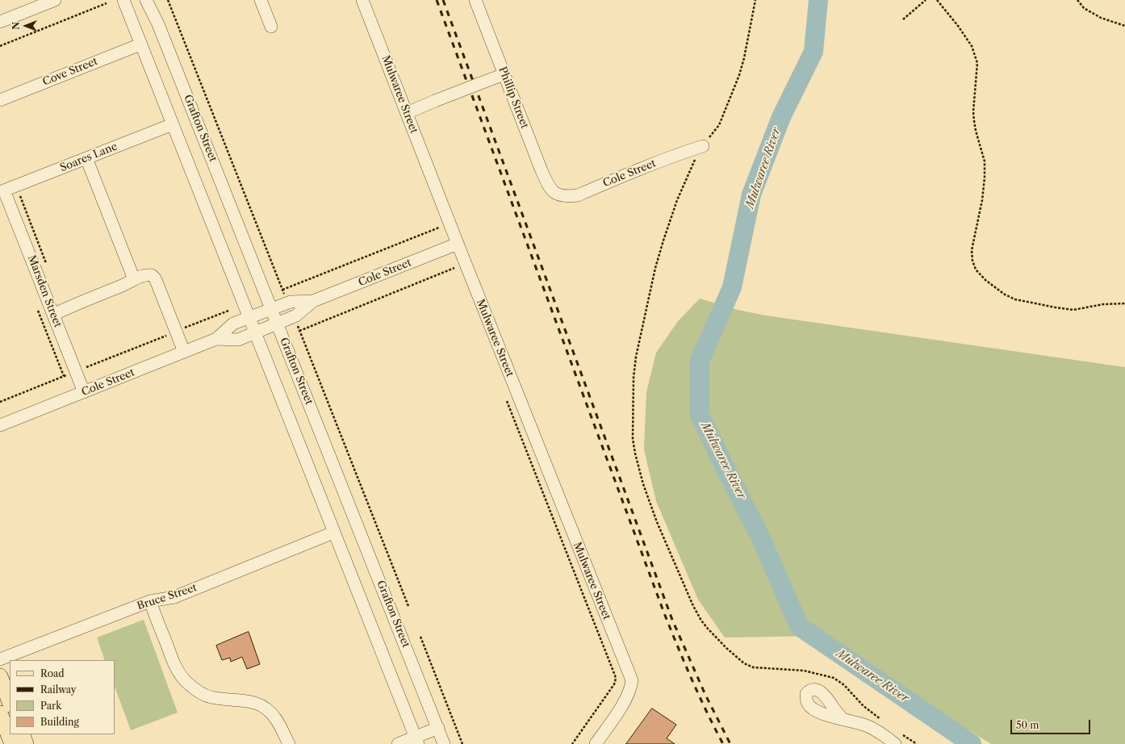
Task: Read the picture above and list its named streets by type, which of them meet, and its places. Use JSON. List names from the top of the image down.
{
  "streets": {
    "street": [
      "Cove Street",
      "Mulwaree Street",
      "Phillip Street",
      "Grafton Street",
      "Soares Lane",
      "Cole Street",
      "Marsden Street",
      "Bruce Street"
    ]
  },
  "crossings": [
    ["Mulwaree Street", "Cole Street"],
    ["Phillip Street", "Cole Street"],
    ["Grafton Street", "Cole Street"],
    ["Soares Lane", "Marsden Street"],
    ["Cole Street", "Marsden Street"]
  ],
  "water": ["Mulwaree River"],
  "legend": [
    "Road",
    "Railway",
    "Park",
    "Building"
  ],
  "scale_bar": "50 m",
  "north": "left"
}
